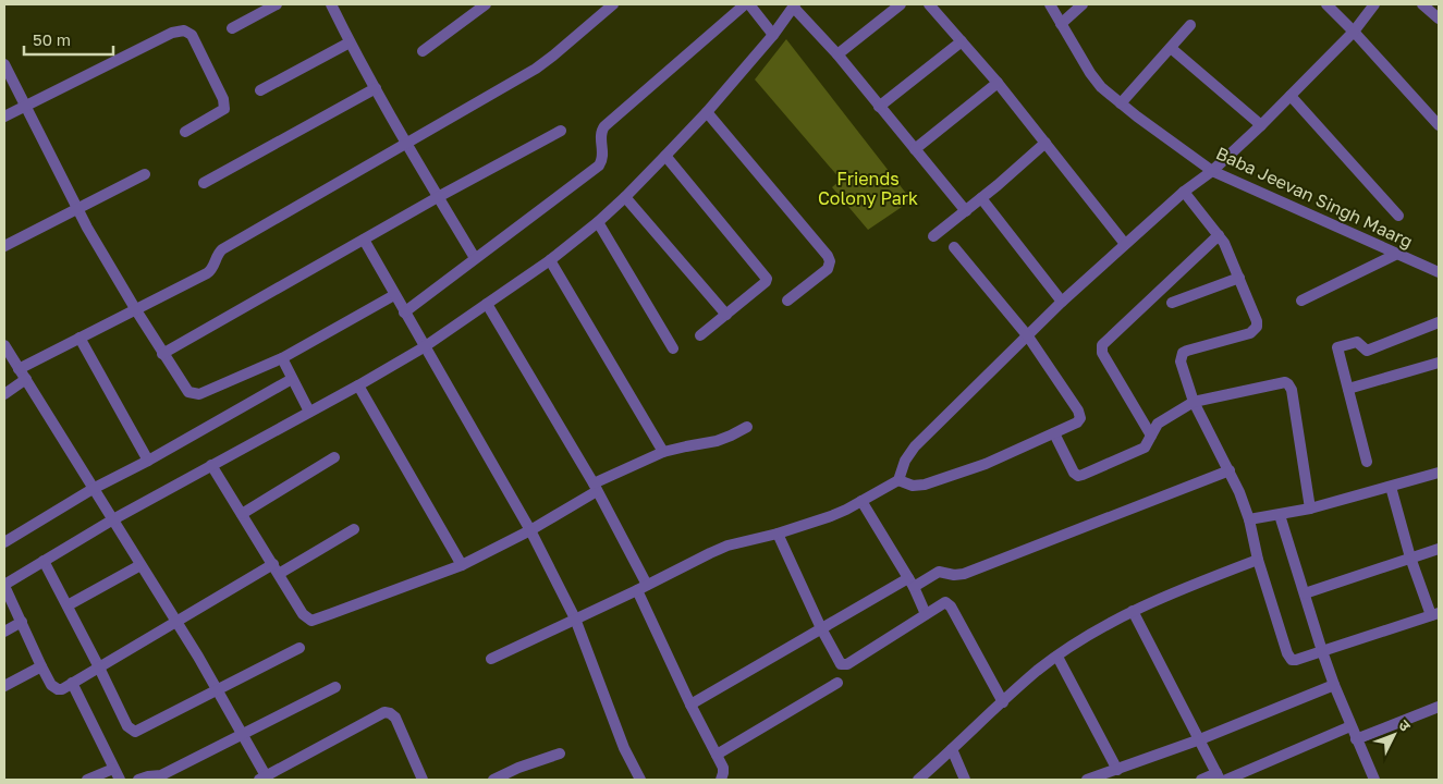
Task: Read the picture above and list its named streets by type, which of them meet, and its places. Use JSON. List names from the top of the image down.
{
  "streets": {
    "street": ["Baba Jeevan Singh Maarg"]
  },
  "parks": ["Friends Colony Park"],
  "scale_bar": "50 m",
  "north": "top right"
}
